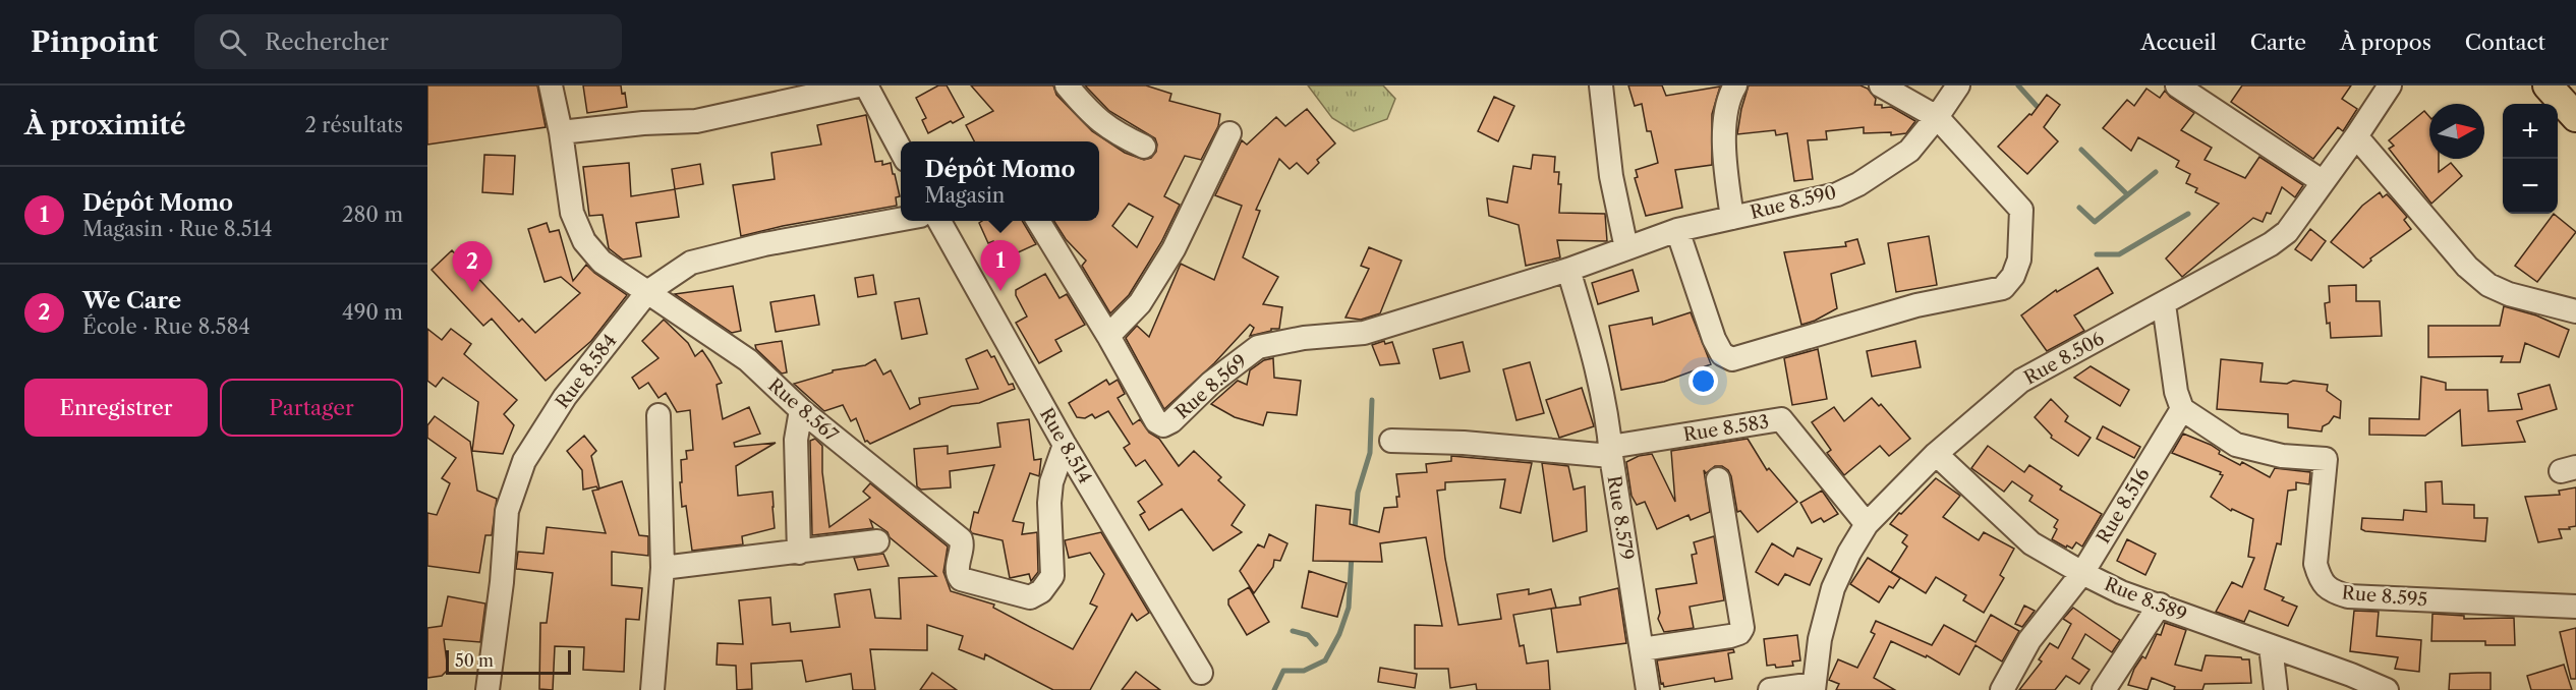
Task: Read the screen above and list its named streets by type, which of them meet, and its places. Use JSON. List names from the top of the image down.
{
  "streets": {
    "street": [
      "Rue 8.590",
      "Rue 8.506",
      "Rue 8.584",
      "Rue 8.569",
      "Rue 8.567",
      "Rue 8.583",
      "Rue 8.514",
      "Rue 8.516",
      "Rue 8.579",
      "Rue 8.595",
      "Rue 8.589"
    ]
  },
  "crossings": [
    ["Rue 8.590", "Rue 8.569"],
    ["Rue 8.506", "Rue 8.583"],
    ["Rue 8.506", "Rue 8.589"],
    ["Rue 8.584", "Rue 8.567"],
    ["Rue 8.567", "Rue 8.514"],
    ["Rue 8.583", "Rue 8.579"],
    ["Rue 8.516", "Rue 8.595"],
    ["Rue 8.516", "Rue 8.589"]
  ],
  "scale_bar": "50 m",
  "north": "right",
  "page": {
    "header": "Pinpoint",
    "search": "Rechercher",
    "nav": [
      "Accueil",
      "Carte",
      "À propos",
      "Contact"
    ],
    "heading": ["À proximité", "2 résultats"],
    "map_buttons": ["+", "−"],
    "popup": ["Dépôt Momo", "Magasin"],
    "list": [
      {
        "mark": "1",
        "name": "Dépôt Momo",
        "note": "Magasin · Rue 8.514",
        "value": "280 m"
      },
      {
        "mark": "2",
        "name": "We Care",
        "note": "École · Rue 8.584",
        "value": "490 m"
      }
    ],
    "pins": ["1", "2"],
    "buttons": ["Enregistrer", "Partager"],
    "scale": "50 m"
  }
}
